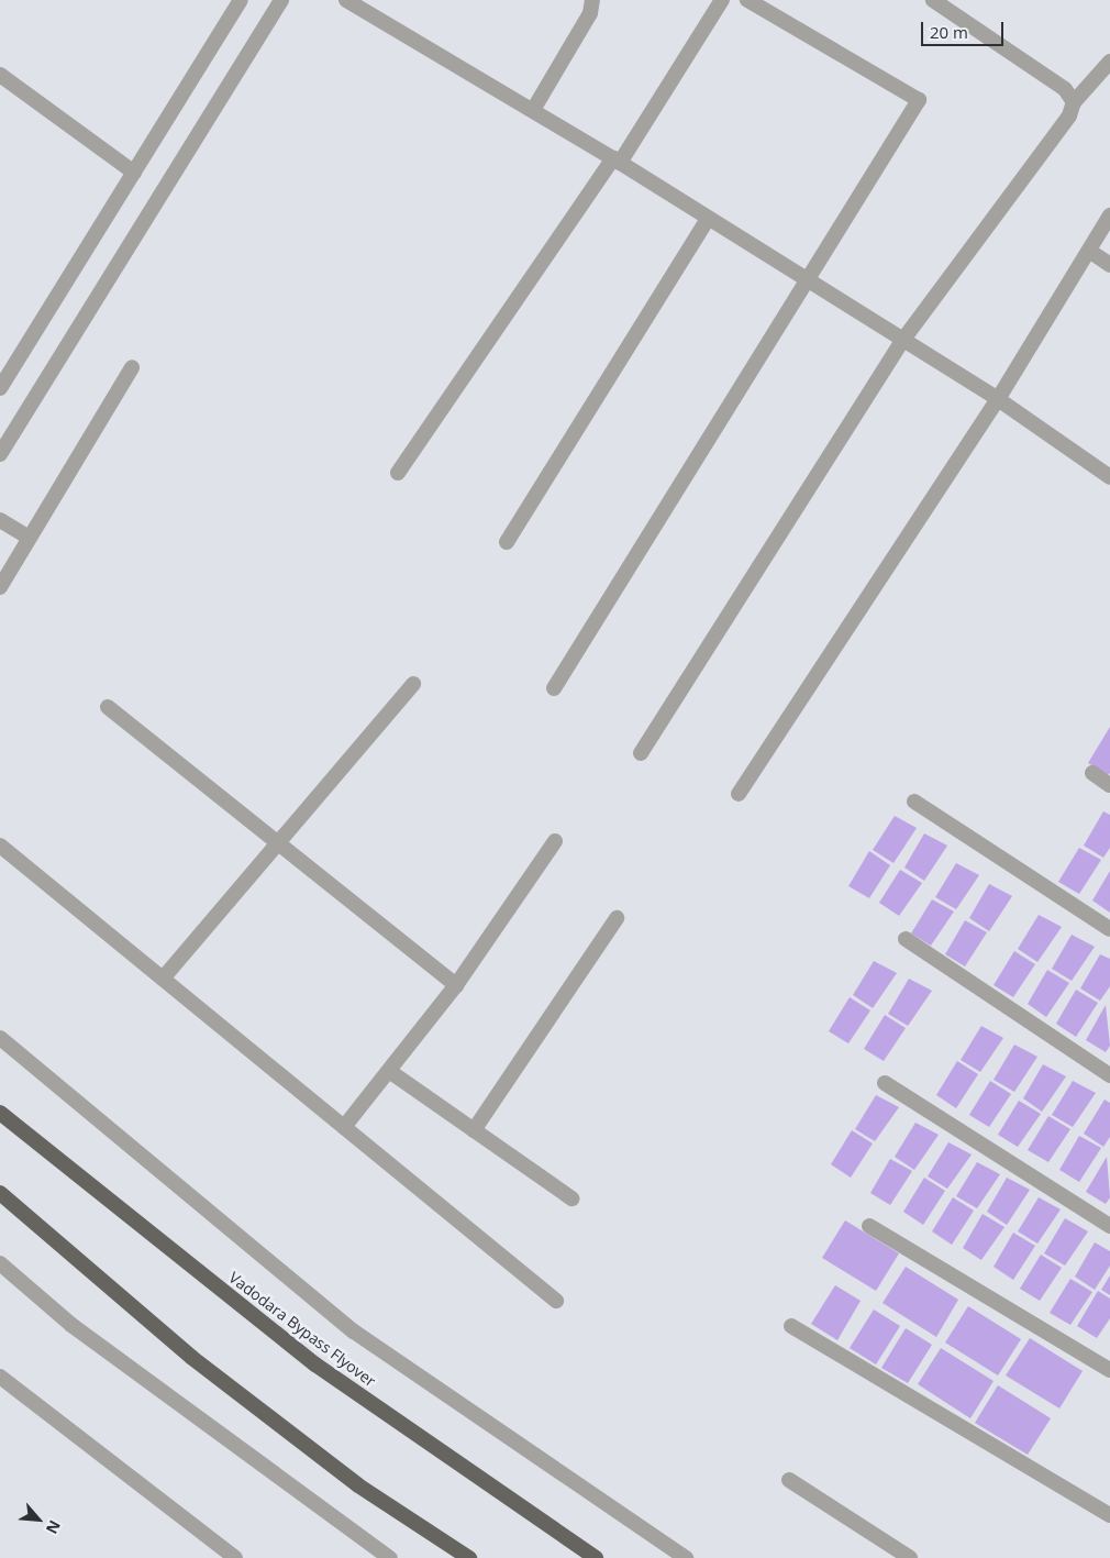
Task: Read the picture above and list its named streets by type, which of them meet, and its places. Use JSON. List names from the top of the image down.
{
  "streets": {
    "highway": ["Vadodara Bypass Flyover"]
  },
  "scale_bar": "20 m",
  "north": "bottom right"
}
